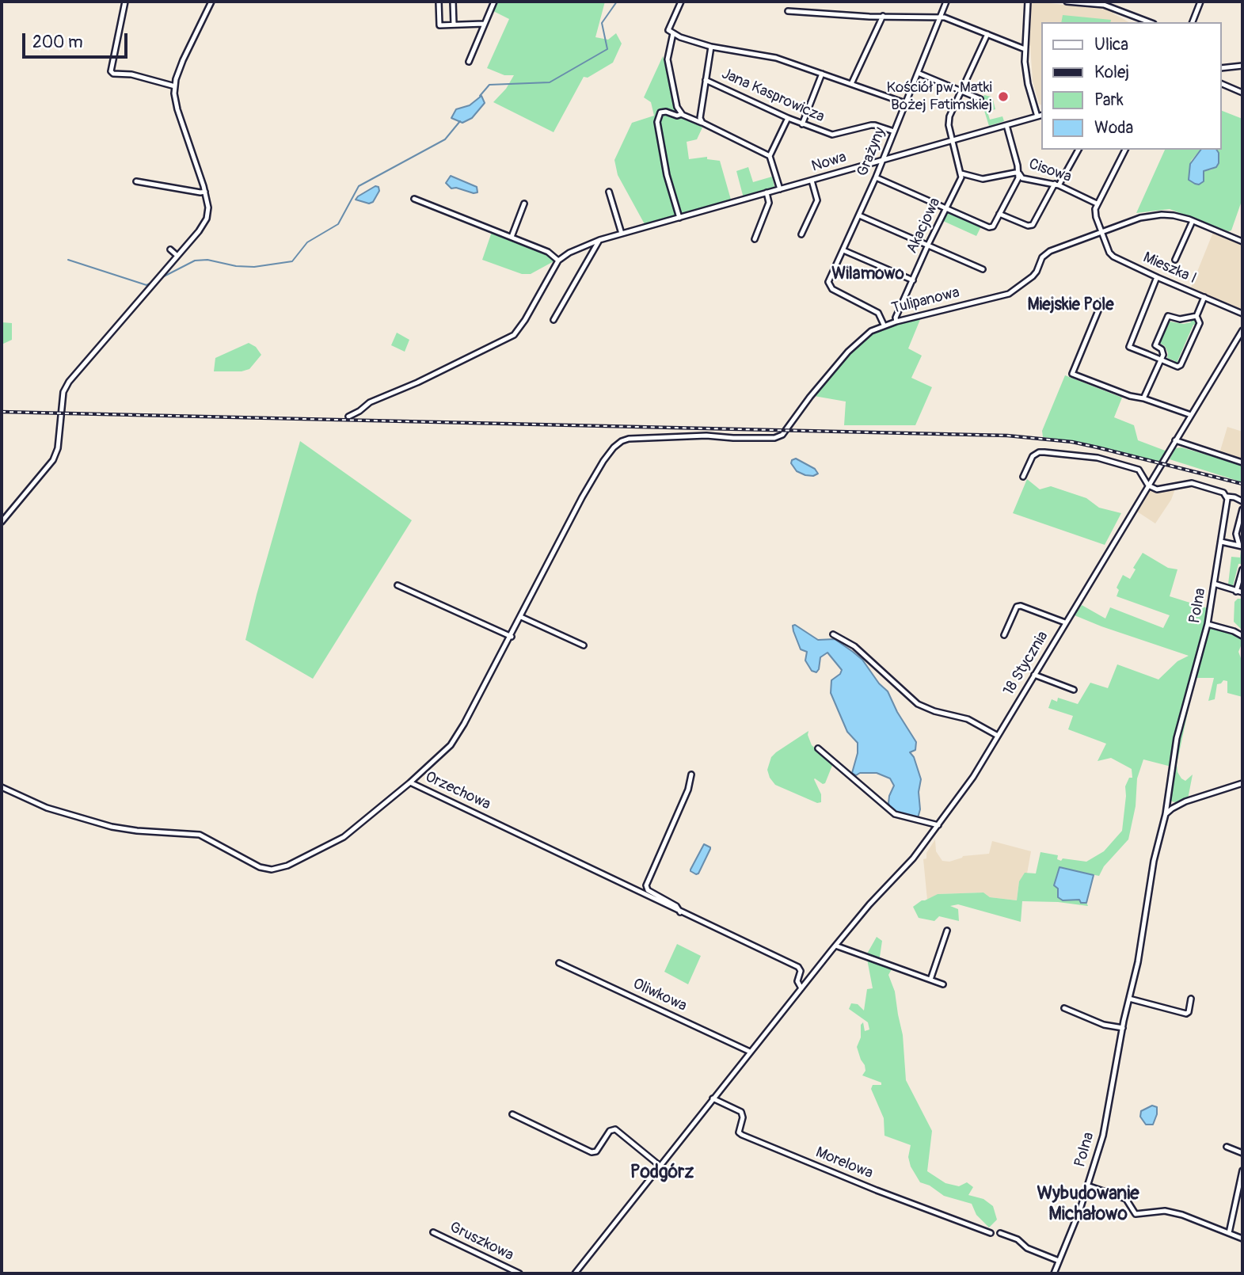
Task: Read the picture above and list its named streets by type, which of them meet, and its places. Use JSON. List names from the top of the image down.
{
  "streets": {
    "street": [
      "Jana Kasprowicza",
      "Grażyny",
      "Nowa",
      "Cisowa",
      "Akacjowa",
      "Mieszka I",
      "Tulipanowa",
      "Polna",
      "18 Stycznia",
      "Orzechowa",
      "Oliwkowa",
      "Morelowa",
      "Gruszkowa"
    ]
  },
  "crossings": [
    ["Jana Kasprowicza", "Grażyny"],
    ["Grażyny", "Nowa"],
    ["Grażyny", "Tulipanowa"],
    ["Cisowa", "Akacjowa"],
    ["Cisowa", "Mieszka I"],
    ["Akacjowa", "Tulipanowa"],
    ["Mieszka I", "Tulipanowa"],
    ["Tulipanowa", "Orzechowa"],
    ["18 Stycznia", "Orzechowa"],
    ["18 Stycznia", "Oliwkowa"],
    ["18 Stycznia", "Morelowa"]
  ],
  "districts": [
    "Wilamowo",
    "Miejskie Pole",
    "Podgórz",
    "Wybudowanie Michałowo"
  ],
  "places": ["Kościół pw. Matki Bożej Fatimskiej"],
  "legend": [
    "Ulica",
    "Kolej",
    "Park",
    "Woda"
  ],
  "scale_bar": "200 m"
}
